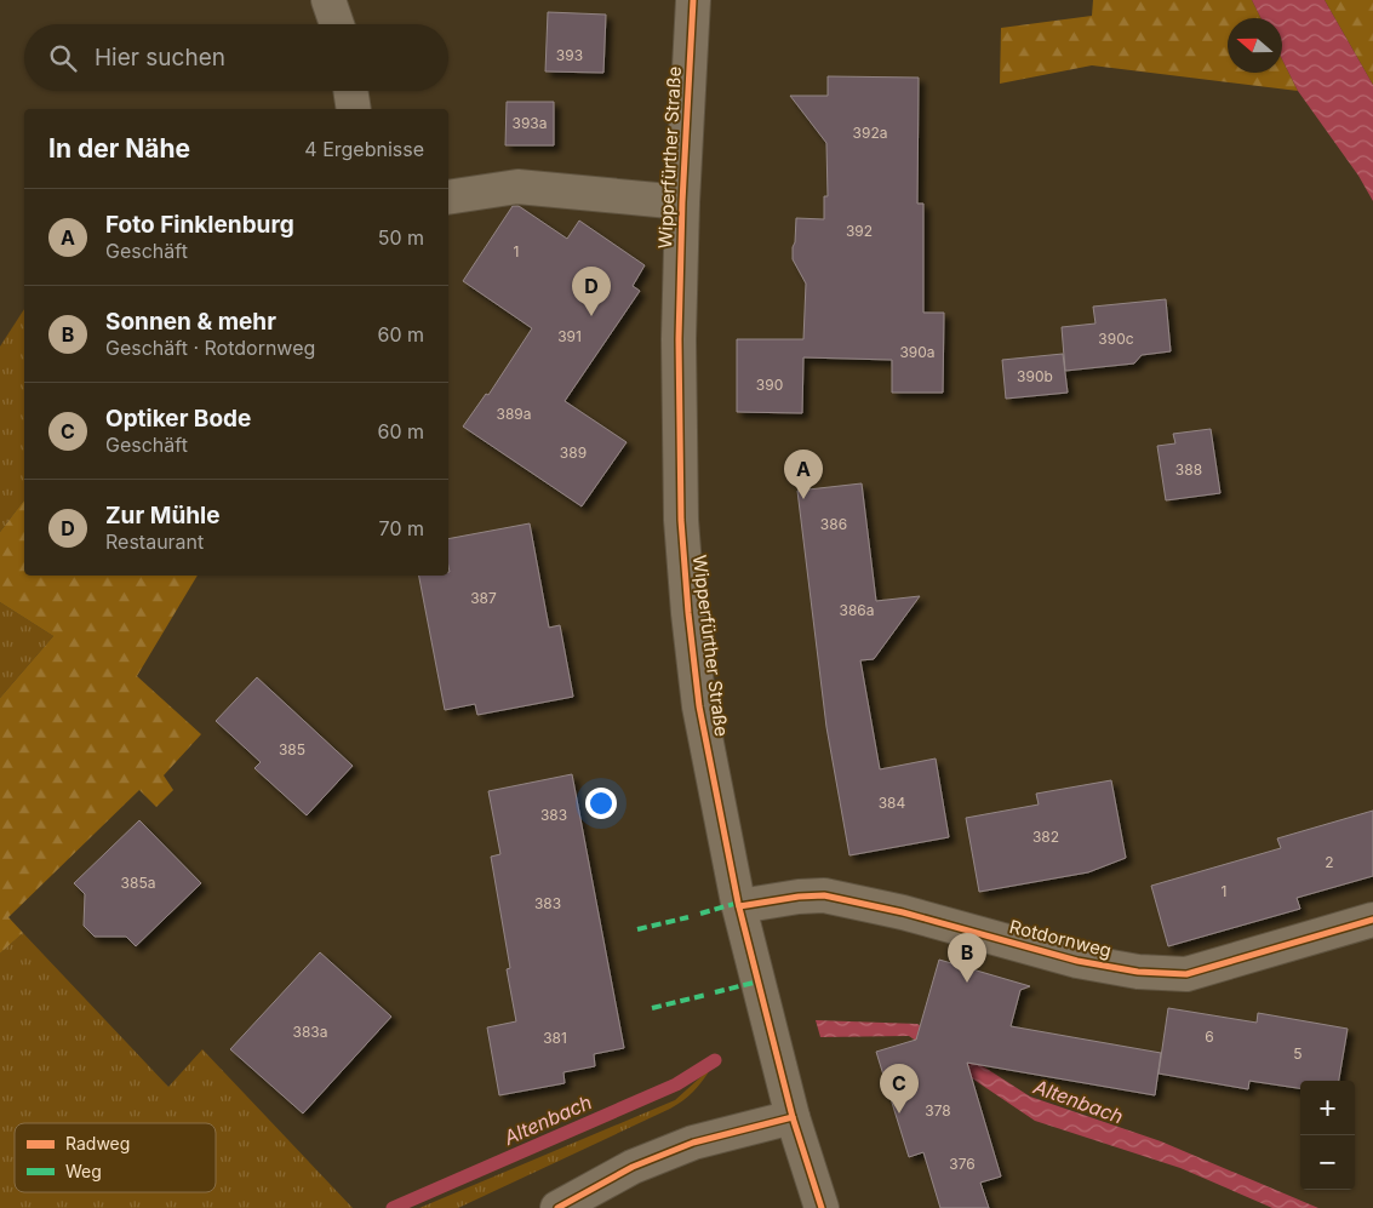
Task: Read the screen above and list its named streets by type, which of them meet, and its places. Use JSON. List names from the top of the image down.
{
  "streets": {
    "main road": ["Wipperfürther Straße", "Rotdornweg"]
  },
  "crossings": [
    ["Wipperfürther Straße", "Rotdornweg"]
  ],
  "water": ["Altenbach"],
  "house_numbers": [
    "393",
    "393a",
    "392a",
    "392",
    "1",
    "391",
    "390c",
    "390a",
    "390b",
    "390",
    "389a",
    "389",
    "388",
    "386",
    "387",
    "386a",
    "385",
    "384",
    "383",
    "382",
    "2",
    "385a",
    "1",
    "383",
    "383a",
    "6",
    "381",
    "5",
    "378",
    "376"
  ],
  "legend": ["Radweg", "Weg"],
  "north": "left",
  "page": {
    "search": "Hier suchen",
    "heading": ["In der Nähe", "4 Ergebnisse"],
    "list": [
      {
        "mark": "A",
        "name": "Foto Finklenburg",
        "note": "Geschäft",
        "value": "50 m"
      },
      {
        "mark": "B",
        "name": "Sonnen & mehr",
        "note": "Geschäft · Rotdornweg",
        "value": "60 m"
      },
      {
        "mark": "C",
        "name": "Optiker Bode",
        "note": "Geschäft",
        "value": "60 m"
      },
      {
        "mark": "D",
        "name": "Zur Mühle",
        "note": "Restaurant",
        "value": "70 m"
      }
    ],
    "pins": [
      "D",
      "A",
      "B",
      "C"
    ],
    "map_buttons": ["+", "−"]
  }
}
